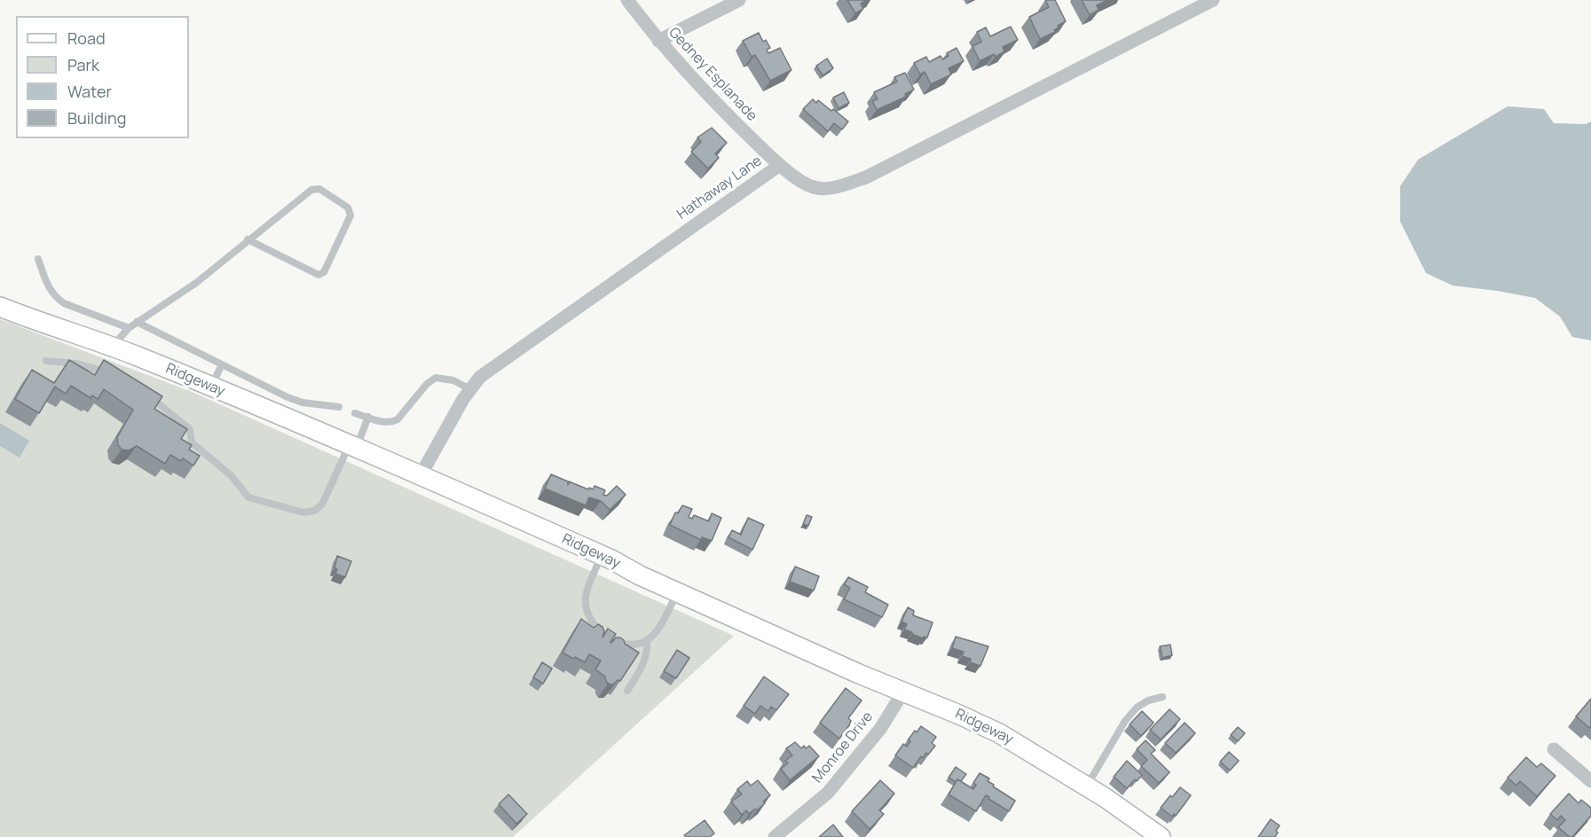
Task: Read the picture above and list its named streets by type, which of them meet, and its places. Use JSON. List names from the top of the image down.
{
  "streets": {
    "street": [
      "Gedney Esplanade",
      "Hathaway Lane",
      "Ridgeway",
      "Monroe Drive"
    ]
  },
  "crossings": [
    ["Gedney Esplanade", "Hathaway Lane"],
    ["Hathaway Lane", "Ridgeway"],
    ["Ridgeway", "Monroe Drive"]
  ],
  "legend": [
    "Road",
    "Park",
    "Water",
    "Building"
  ]
}
